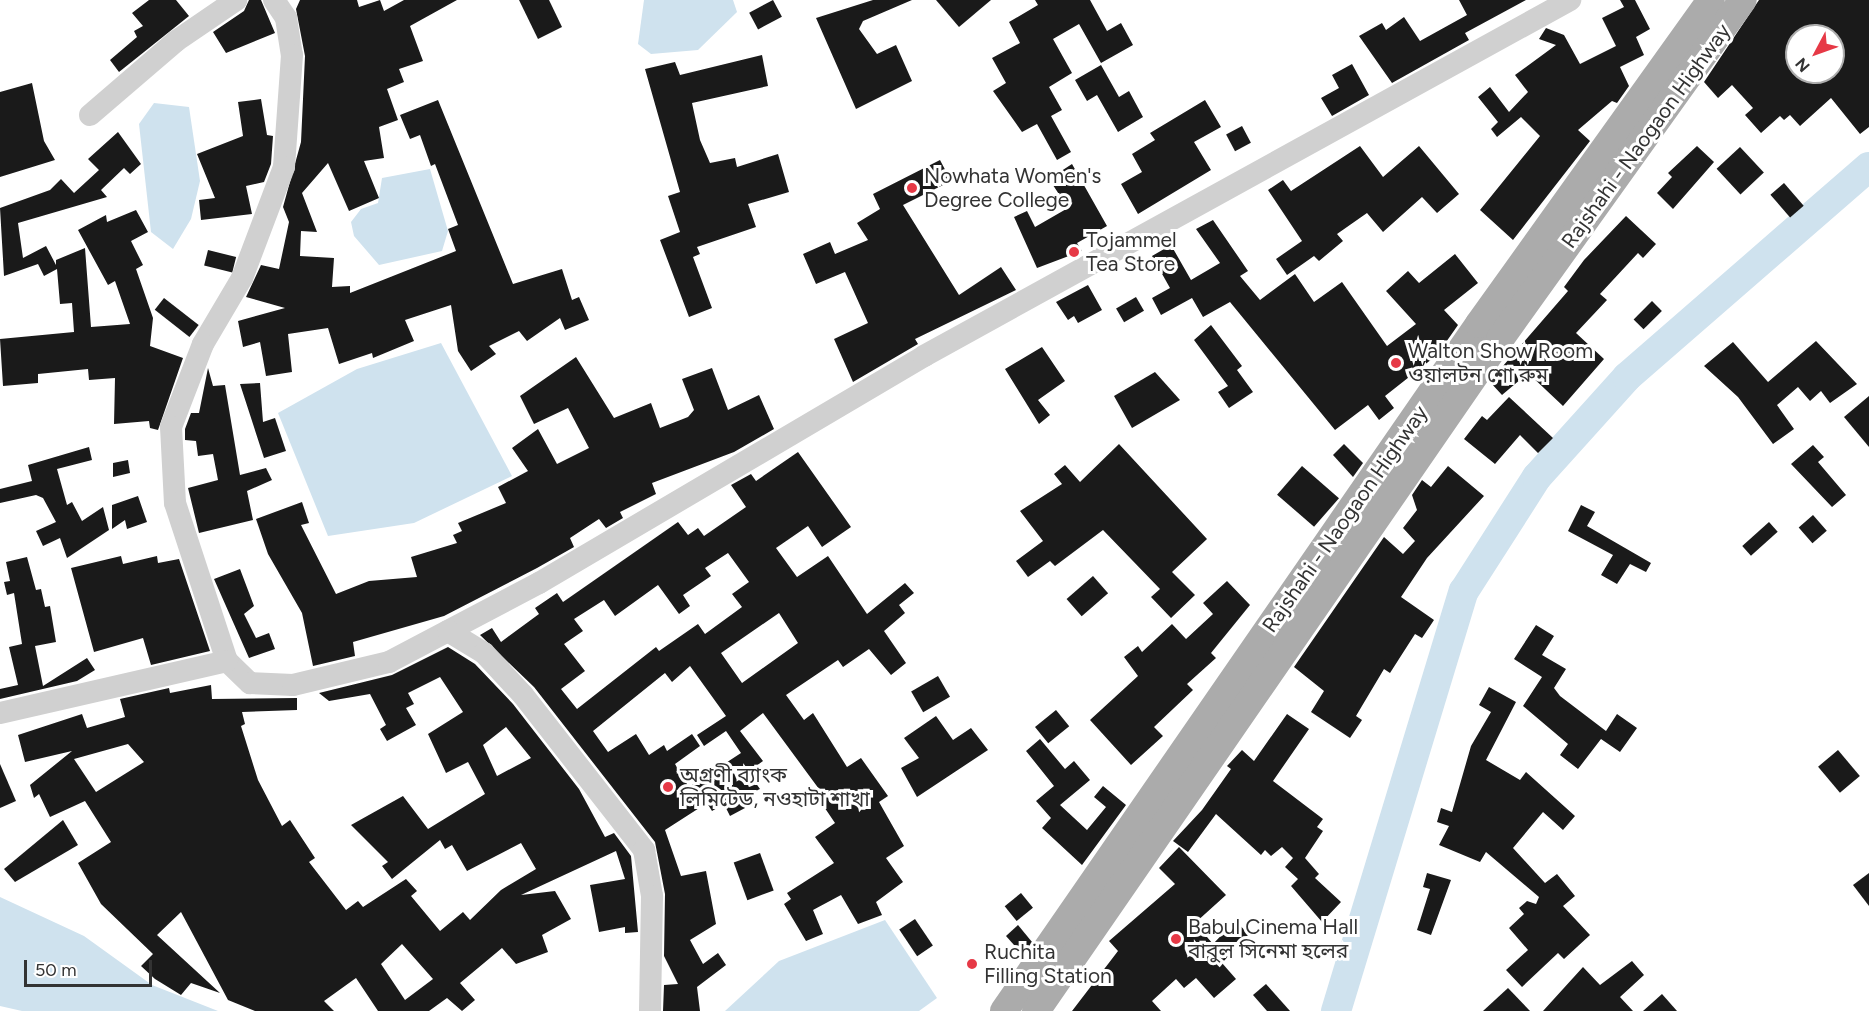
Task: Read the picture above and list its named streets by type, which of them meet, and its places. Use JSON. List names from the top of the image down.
{
  "streets": {
    "main road": ["Rajshahi - Naogaon Highway"]
  },
  "places": [
    "Nowhata Women's Degree College",
    "Tojammel Tea Store",
    "Walton Show Room ওয়ালটন শো রুম",
    "অগ্রণী ব্যাংক লিমিটেড, নওহাটা শাখা",
    "Babul Cinema Hall বাবুল সিনেমা হলের",
    "Ruchita Filling Station"
  ],
  "scale_bar": "50 m",
  "north": "bottom left"
}
